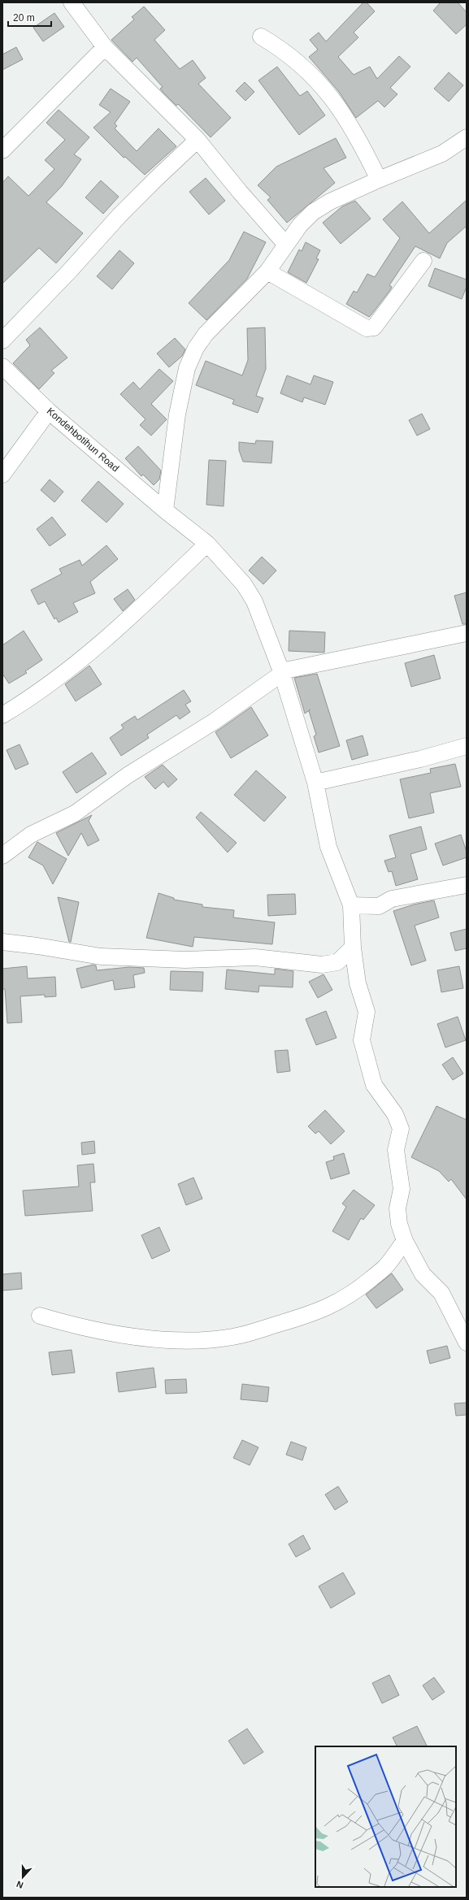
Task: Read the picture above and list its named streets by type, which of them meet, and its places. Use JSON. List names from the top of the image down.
{
  "streets": {
    "street": ["Kondehbotihun Road"]
  },
  "scale_bar": "20 m",
  "north": "bottom"
}
